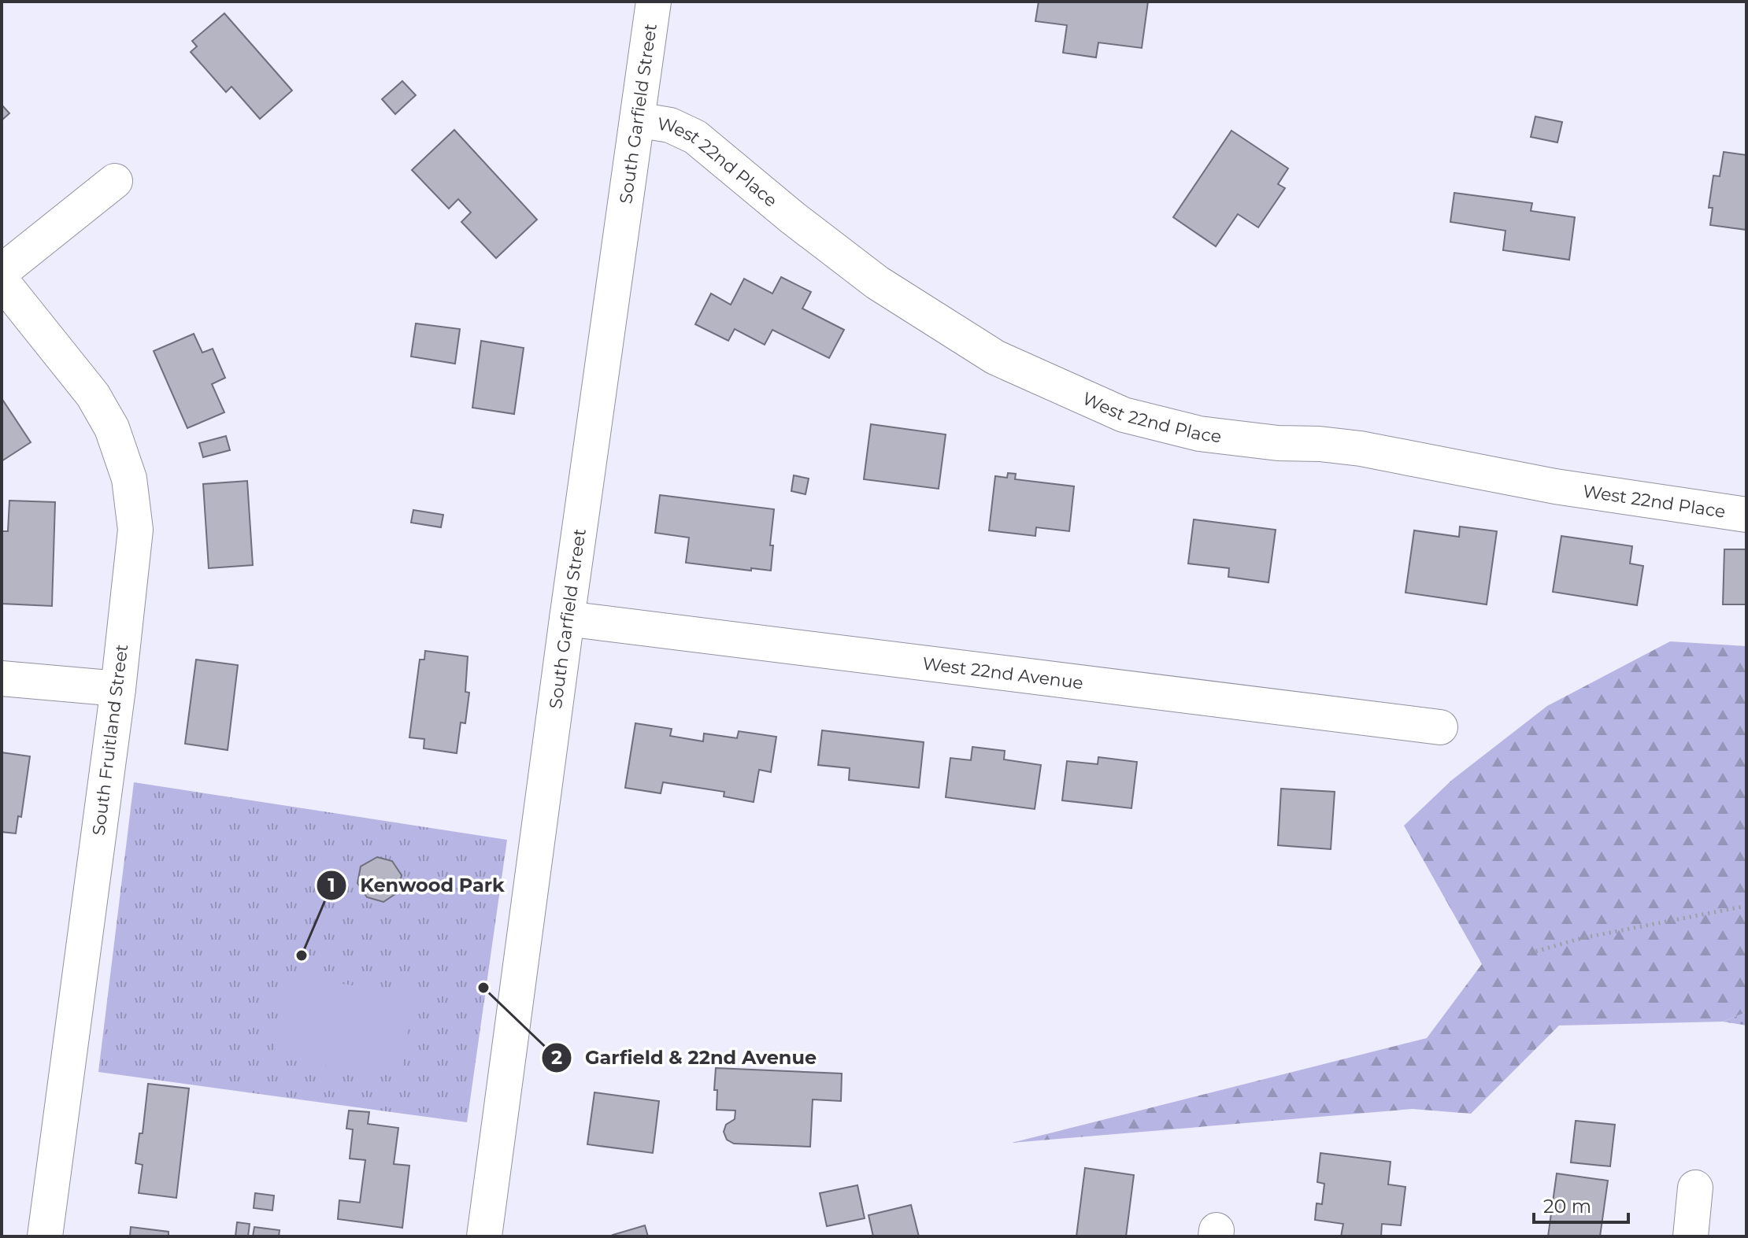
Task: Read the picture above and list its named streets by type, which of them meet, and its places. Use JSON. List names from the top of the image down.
{
  "streets": {
    "street": [
      "South Garfield Street",
      "West 22nd Place",
      "West 22nd Avenue",
      "South Fruitland Street"
    ]
  },
  "crossings": [
    ["South Garfield Street", "West 22nd Place"],
    ["South Garfield Street", "West 22nd Avenue"]
  ],
  "places": ["Kenwood Park", "Garfield & 22nd Avenue"],
  "scale_bar": "20 m"
}
